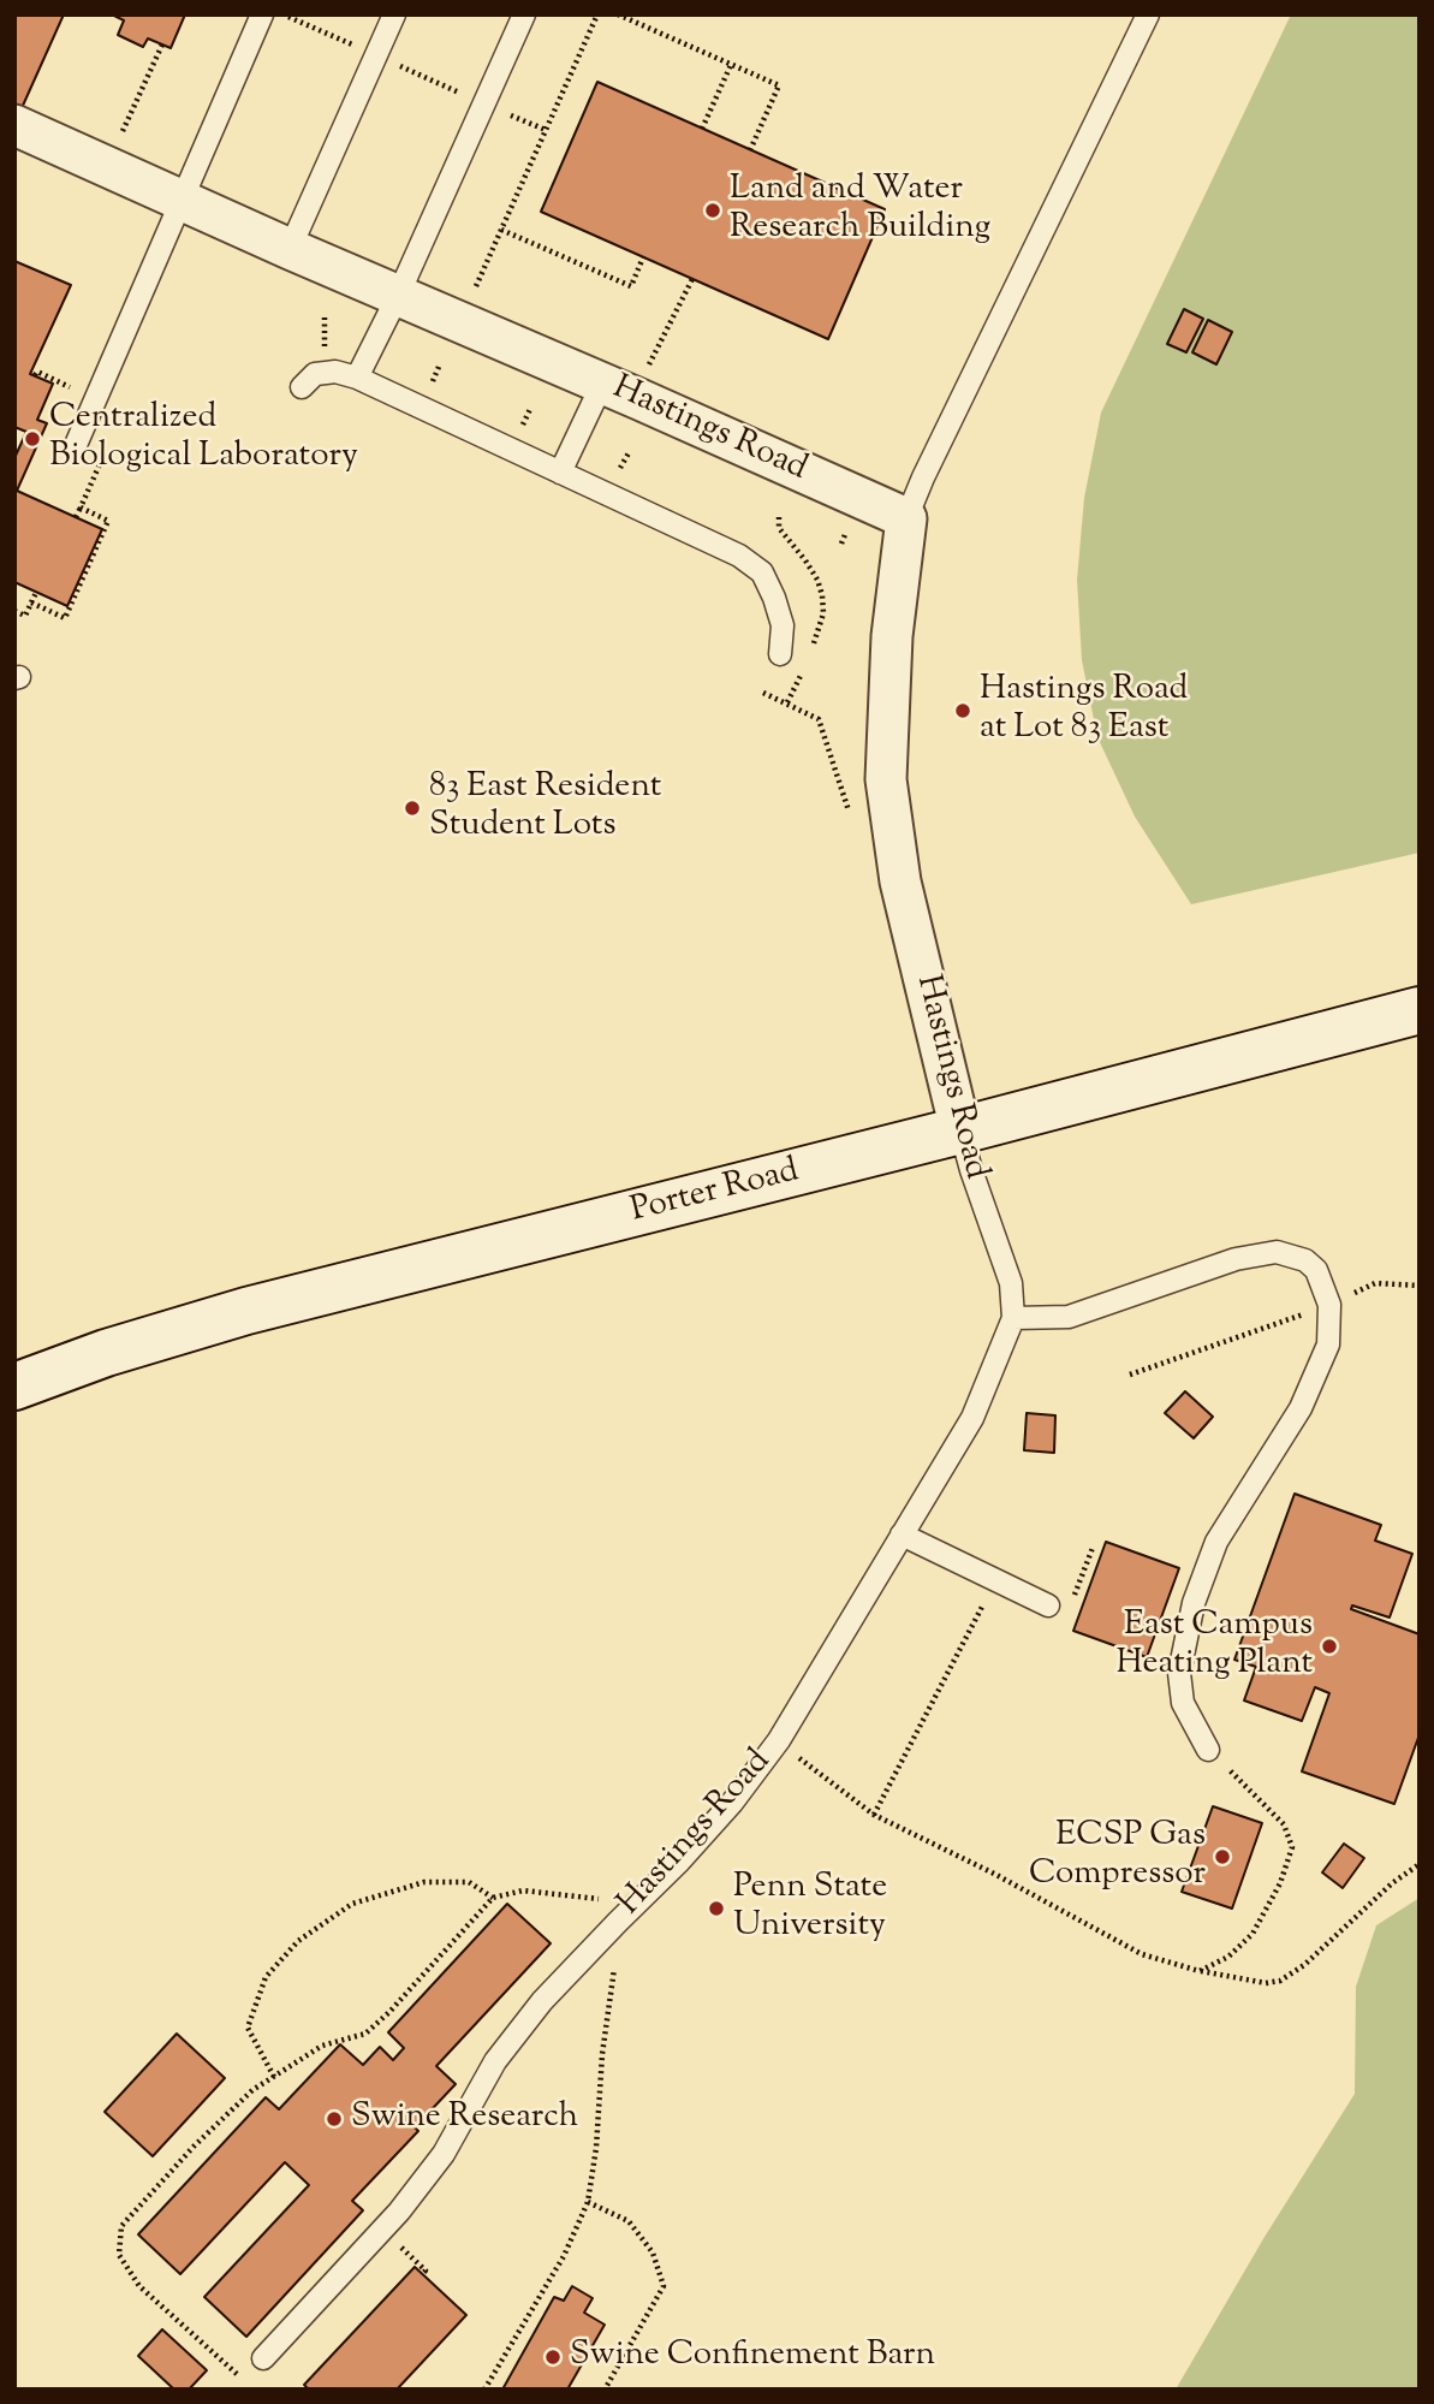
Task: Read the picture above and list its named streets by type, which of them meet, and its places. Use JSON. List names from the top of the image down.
{
  "streets": {
    "street": ["Hastings Road", "Porter Road"]
  },
  "crossings": [
    ["Hastings Road", "Porter Road"]
  ],
  "places": [
    "Land and Water Research Building",
    "Centralized Biological Laboratory",
    "Hastings Road at Lot 83 East",
    "83 East Resident Student Lots",
    "East Campus Heating Plant",
    "ECSP Gas Compressor",
    "Penn State University",
    "Swine Research",
    "Swine Confinement Barn"
  ]
}
